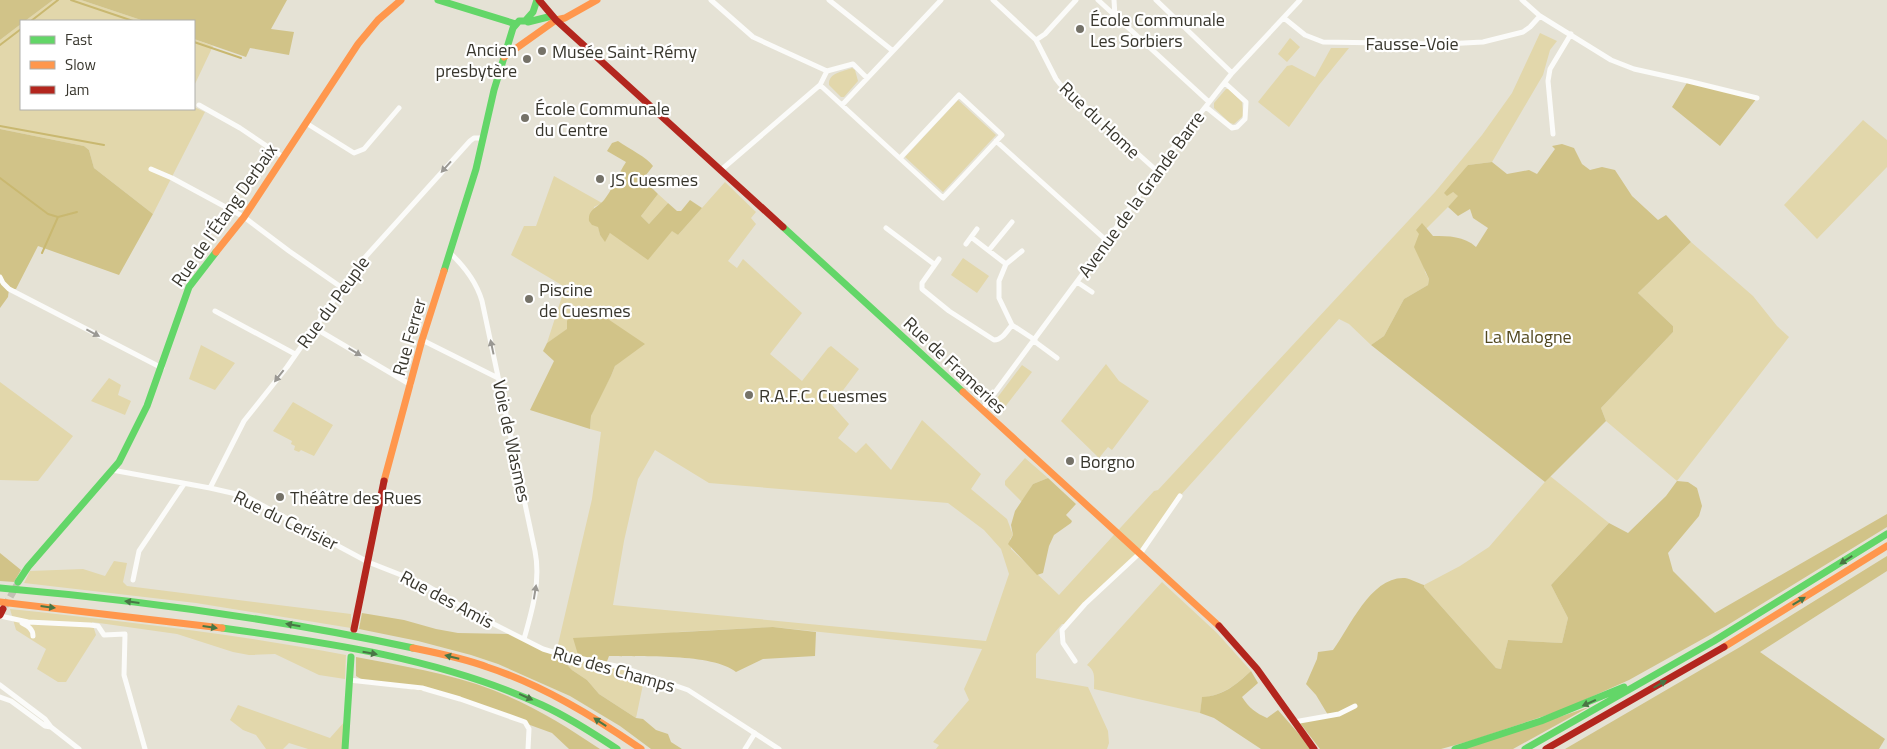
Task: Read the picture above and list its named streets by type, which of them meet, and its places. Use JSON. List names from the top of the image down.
{
  "streets": {
    "main road": ["Rue de l'Étang Derbaix", "Rue Ferrer", "Rue de Frameries"],
    "street": [
      "Fausse-Voie",
      "Rue du Home",
      "Avenue de la Grande Barre",
      "Rue du Peuple",
      "Voie de Wasmes",
      "Rue du Cerisier",
      "Rue des Amis",
      "Rue des Champs"
    ]
  },
  "crossings": [
    ["Fausse-Voie", "Avenue de la Grande Barre"],
    ["Rue du Home", "Avenue de la Grande Barre"],
    ["Avenue de la Grande Barre", "Rue de Frameries"],
    ["Rue de l'Étang Derbaix", "Rue du Cerisier"],
    ["Rue du Peuple", "Rue Ferrer"],
    ["Rue du Peuple", "Rue du Cerisier"],
    ["Rue Ferrer", "Voie de Wasmes"],
    ["Rue Ferrer", "Rue du Cerisier"],
    ["Rue Ferrer", "Rue des Amis"],
    ["Voie de Wasmes", "Rue des Amis"],
    ["Voie de Wasmes", "Rue des Champs"],
    ["Rue du Cerisier", "Rue des Amis"],
    ["Rue des Amis", "Rue des Champs"]
  ],
  "one_way": ["Rue du Peuple", "Voie de Wasmes"],
  "parks": ["La Malogne"],
  "places": [
    "École Communale Les Sorbiers",
    "Musée Saint-Rémy",
    "Ancien presbytère",
    "École Communale du Centre",
    "JS Cuesmes",
    "Piscine de Cuesmes",
    "R.A.F.C. Cuesmes",
    "Borgno",
    "Théâtre des Rues"
  ],
  "legend": ["Fast", "Slow", "Jam"]
}
